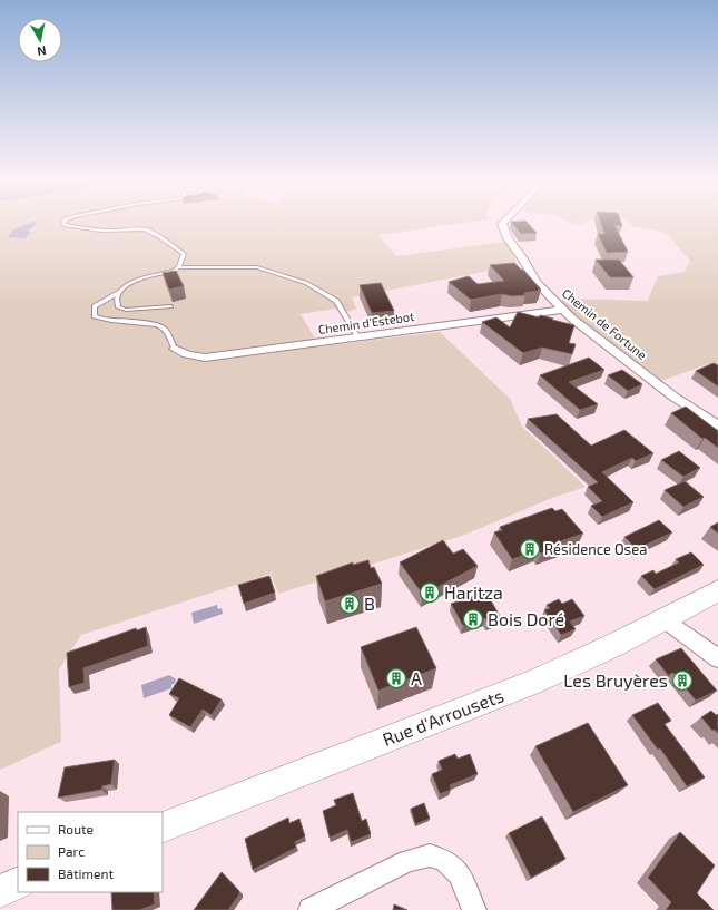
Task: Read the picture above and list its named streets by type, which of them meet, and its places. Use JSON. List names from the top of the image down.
{
  "streets": {
    "main road": ["Rue d'Arrousets"],
    "street": ["Chemin d'Estebot", "Chemin de Fortune"]
  },
  "crossings": [
    ["Chemin d'Estebot", "Chemin de Fortune"]
  ],
  "places": {
    "building": [
      "Résidence Osea",
      "Haritza",
      "B",
      "Bois Doré",
      "A",
      "Les Bruyères"
    ]
  },
  "legend": ["Route", "Parc", "Bâtiment"],
  "north": "bottom"
}
